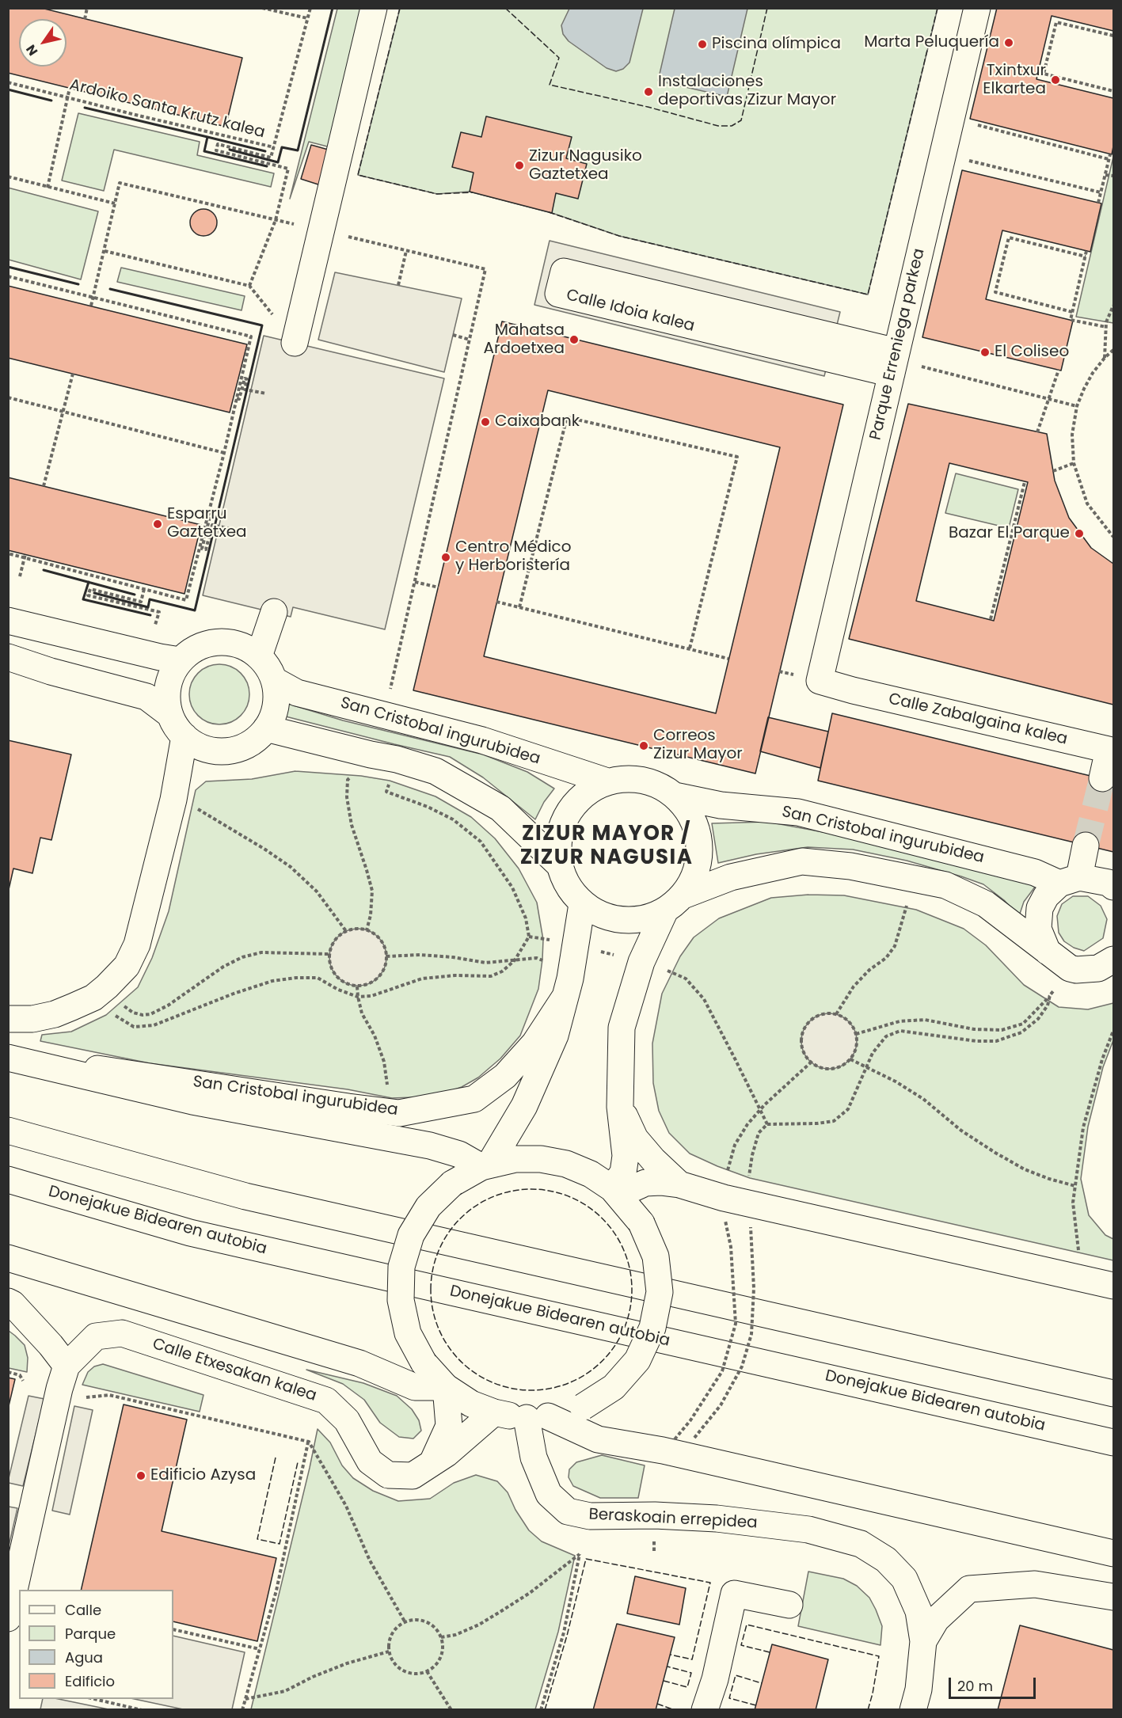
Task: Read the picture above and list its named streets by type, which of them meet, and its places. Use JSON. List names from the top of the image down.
{
  "streets": {
    "main road": [
      "Calle Idoia kalea",
      "Parque Erreniega parkea",
      "Calle Zabalgaina kalea",
      "San Cristobal ingurubidea",
      "Donejakue Bidearen autobia",
      "Calle Etxesakan kalea",
      "Beraskoain errepidea"
    ],
    "path": ["Ardoiko Santa Krutz kalea"]
  },
  "crossings": [
    ["Calle Idoia kalea", "Parque Erreniega parkea"],
    ["Parque Erreniega parkea", "Calle Zabalgaina kalea"]
  ],
  "districts": ["ZIZUR MAYOR / ZIZUR NAGUSIA"],
  "places": [
    "Marta Peluquería",
    "Piscina olímpica",
    "Txintxur Elkartea",
    "Instalaciones deportivas Zizur Mayor",
    "Zizur Nagusiko Gaztetxea",
    "Mahatsa Ardoetxea",
    "El Coliseo",
    "Caixabank",
    "Esparru Gaztetxea",
    "Bazar El Parque",
    "Centro Médico y Herboristería",
    "Correos Zizur Mayor",
    "Edificio Azysa"
  ],
  "legend": [
    "Calle",
    "Parque",
    "Agua",
    "Edificio"
  ],
  "scale_bar": "20 m",
  "north": "bottom left"
}
